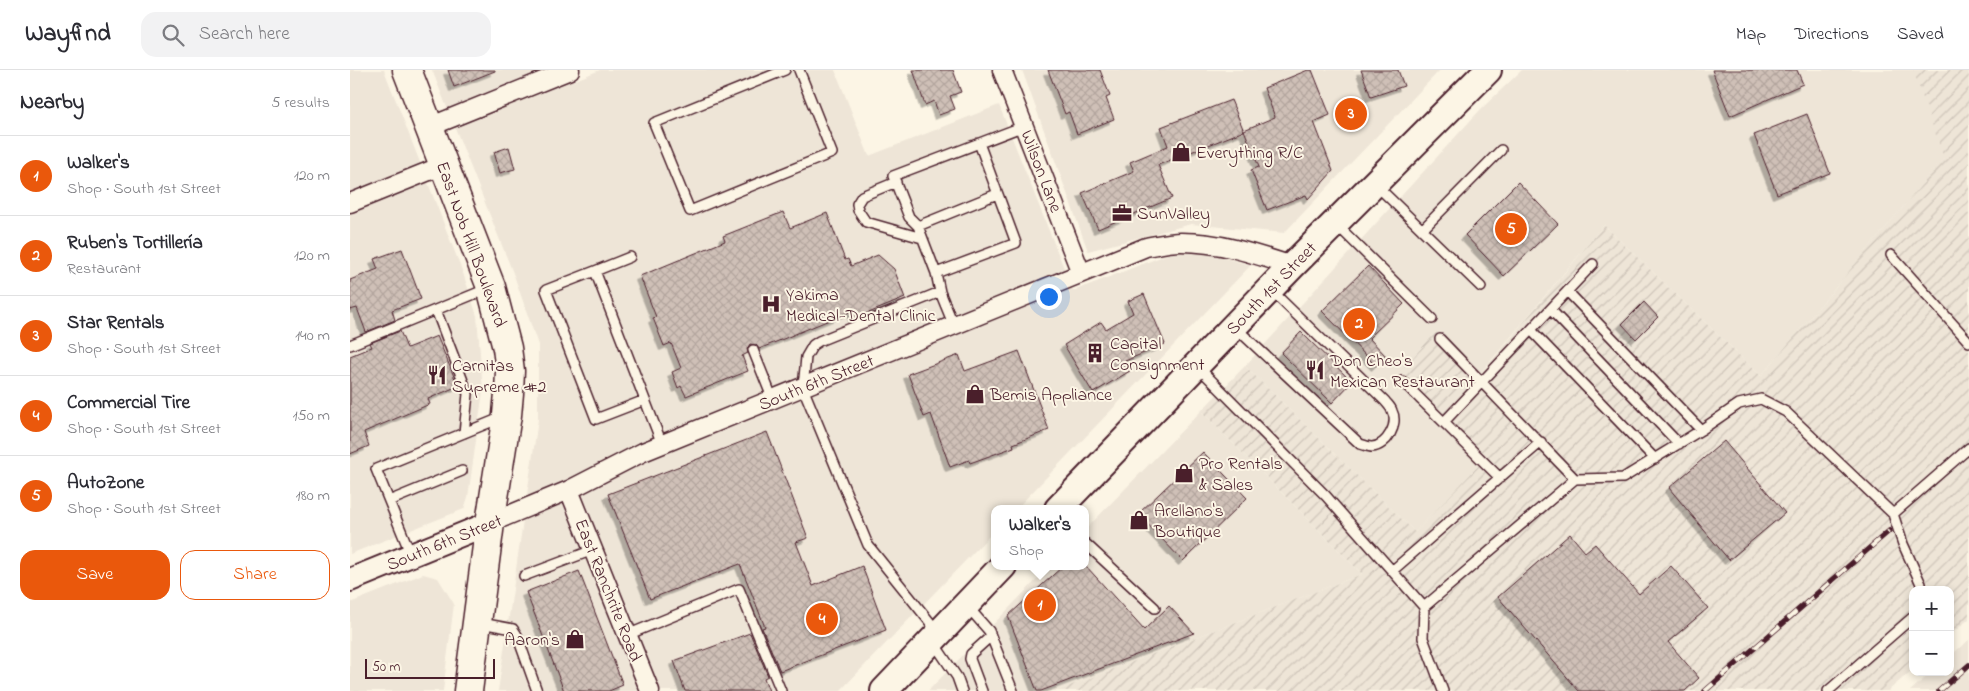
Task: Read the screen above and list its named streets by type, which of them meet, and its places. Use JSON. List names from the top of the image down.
{
  "streets": {
    "main road": ["East Nob Hill Boulevard", "South 1st Street"],
    "street": ["Wilson Lane", "South 6th Street", "East Ranchrite Road"]
  },
  "crossings": [
    ["Wilson Lane", "South 6th Street"],
    ["East Nob Hill Boulevard", "South 6th Street"],
    ["South 1st Street", "South 6th Street"],
    ["South 6th Street", "East Ranchrite Road"]
  ],
  "places": {
    "shop": [
      "Everything R/C",
      "Bemis Appliance",
      "Pro Rentals & Sales",
      "Arellano's Boutique",
      "Aaron's"
    ],
    "office": ["SunValley"],
    "hospital": ["Yakima Medical-Dental Clinic"],
    "building": ["Capital Consignment"],
    "restaurant": ["Don Cheo's Mexican Restaurant", "Carnitas Supreme #2"]
  },
  "scale_bar": "50 m",
  "page": {
    "header": "Wayfind",
    "search": "Search here",
    "nav": ["Map", "Directions", "Saved"],
    "heading": ["Nearby", "5 results"],
    "pins": [
      "3",
      "5",
      "2",
      "1",
      "4"
    ],
    "list": [
      {
        "mark": "1",
        "name": "Walker's",
        "note": "Shop · South 1st Street",
        "value": "120 m"
      },
      {
        "mark": "2",
        "name": "Ruben's Tortillería",
        "note": "Restaurant",
        "value": "120 m"
      },
      {
        "mark": "3",
        "name": "Star Rentals",
        "note": "Shop · South 1st Street",
        "value": "140 m"
      },
      {
        "mark": "4",
        "name": "Commercial Tire",
        "note": "Shop · South 1st Street",
        "value": "150 m"
      },
      {
        "mark": "5",
        "name": "AutoZone",
        "note": "Shop · South 1st Street",
        "value": "180 m"
      }
    ],
    "popup": ["Walker's", "Shop"],
    "buttons": ["Save", "Share"],
    "map_buttons": ["+", "−"],
    "scale": "50 m"
  }
}
